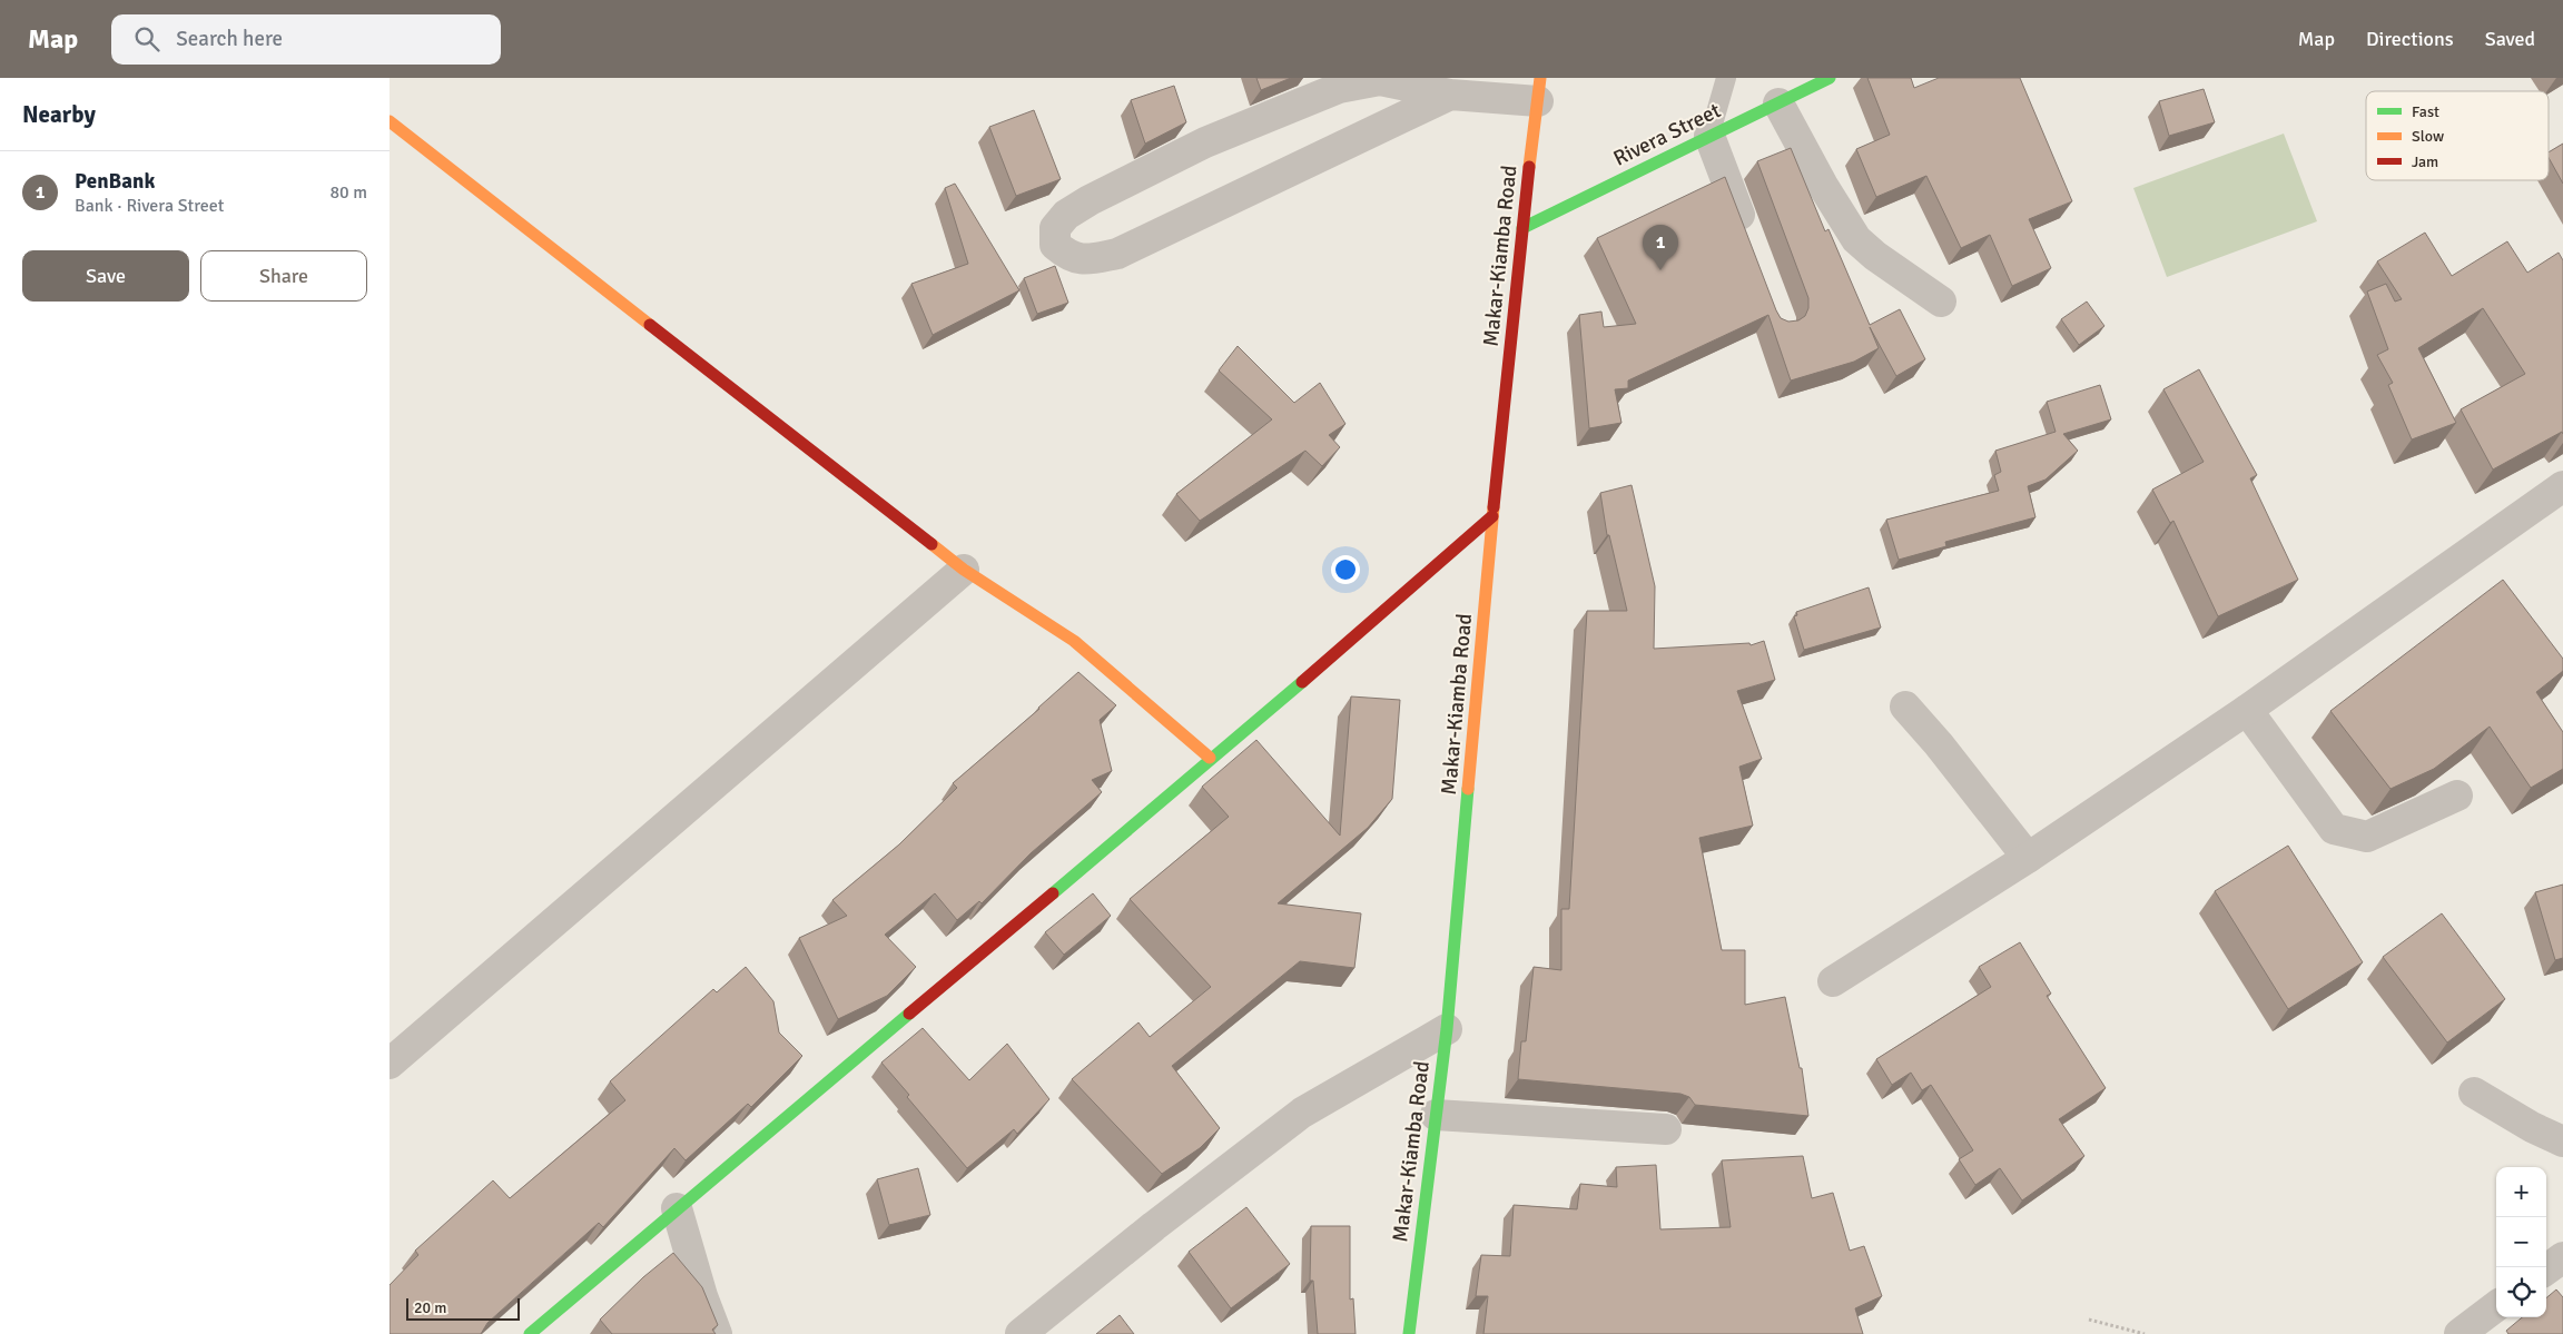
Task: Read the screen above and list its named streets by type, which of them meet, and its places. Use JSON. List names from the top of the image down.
{
  "streets": {
    "street": ["Rivera Street", "Makar-Kiamba Road"]
  },
  "crossings": [
    ["Rivera Street", "Makar-Kiamba Road"]
  ],
  "legend": ["Fast", "Slow", "Jam"],
  "scale_bar": "20 m",
  "page": {
    "header": "Map",
    "search": "Search here",
    "nav": ["Map", "Directions", "Saved"],
    "heading": "Nearby",
    "list": [
      {
        "mark": "1",
        "name": "PenBank",
        "note": "Bank · Rivera Street",
        "value": "80 m"
      }
    ],
    "pins": "1",
    "buttons": ["Save", "Share"],
    "map_buttons": ["+", "−"],
    "scale": "20 m"
  }
}
